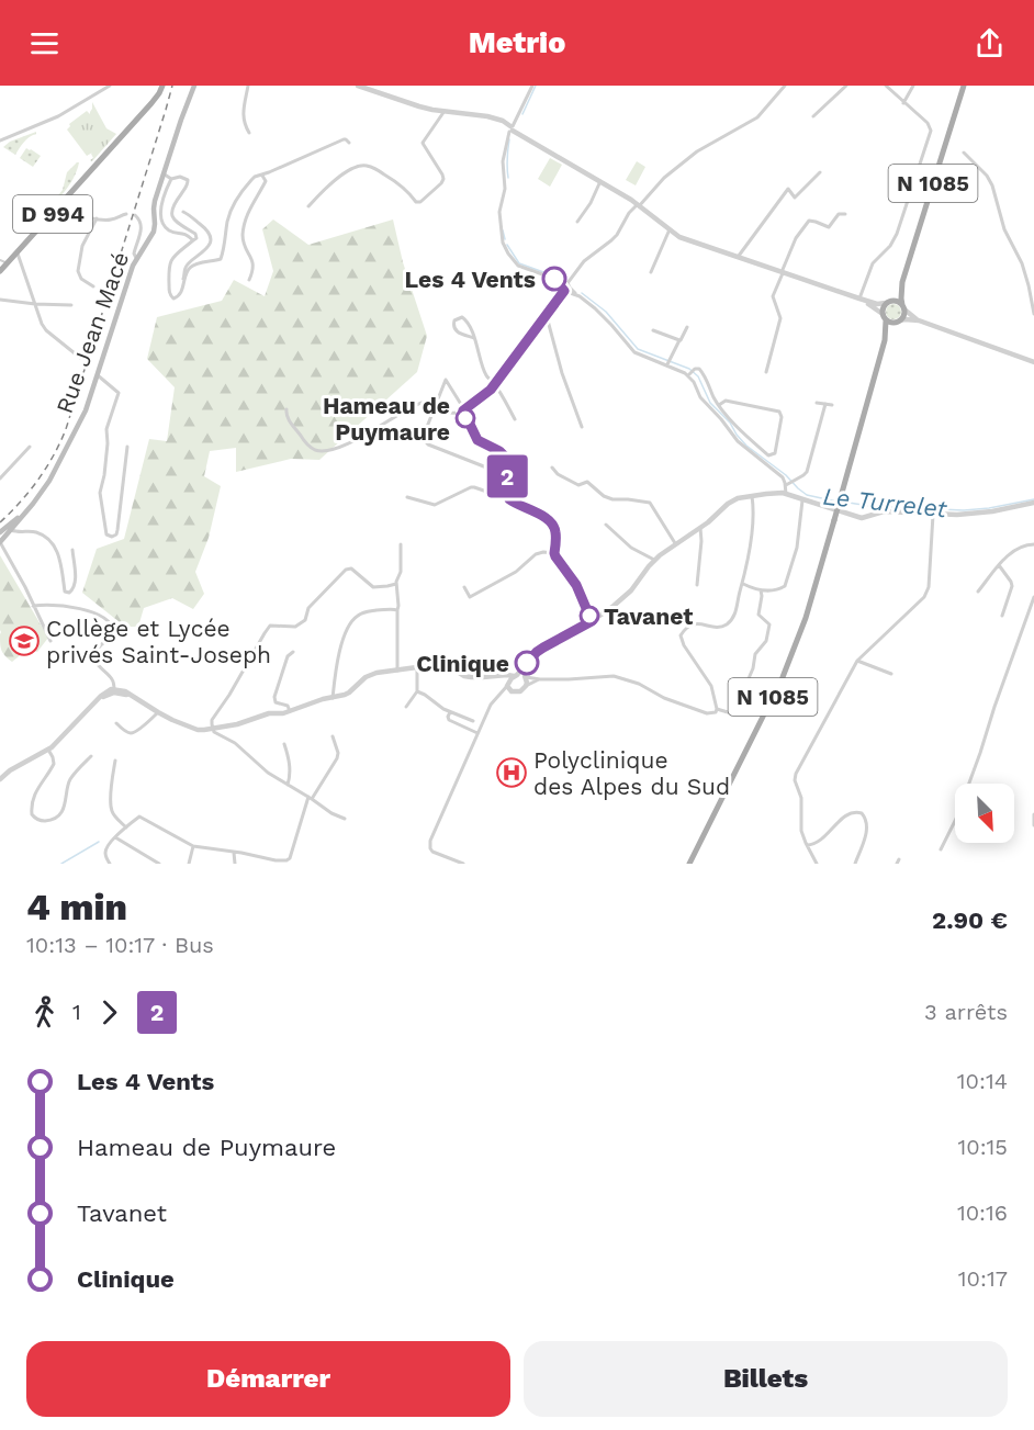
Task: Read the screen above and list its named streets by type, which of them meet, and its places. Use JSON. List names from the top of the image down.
{
  "streets": {
    "main road": ["N 1085", "D 994", "Rue Jean Macé"]
  },
  "water": ["Le Turrelet"],
  "places": {
    "other": [
      "Les 4 Vents",
      "Hameau de Puymaure",
      "Tavanet",
      "Clinique"
    ],
    "school or university": ["Collège et Lycée privés Saint-Joseph"],
    "hospital": ["Polyclinique des Alpes du Sud"]
  },
  "lines": ["bus line 2"],
  "north": "bottom right",
  "page": {
    "header": "Metrio",
    "on_map": "2",
    "heading": ["4 min", "10:13 – 10:17 · Bus", "2.90 €"],
    "legs": ["1", "2", "3 arrêts"],
    "list": [
      {
        "name": "Les 4 Vents",
        "value": "10:14"
      },
      {
        "name": "Hameau de Puymaure",
        "value": "10:15"
      },
      {
        "name": "Tavanet",
        "value": "10:16"
      },
      {
        "name": "Clinique",
        "value": "10:17"
      }
    ],
    "buttons": ["Démarrer", "Billets"]
  }
}
